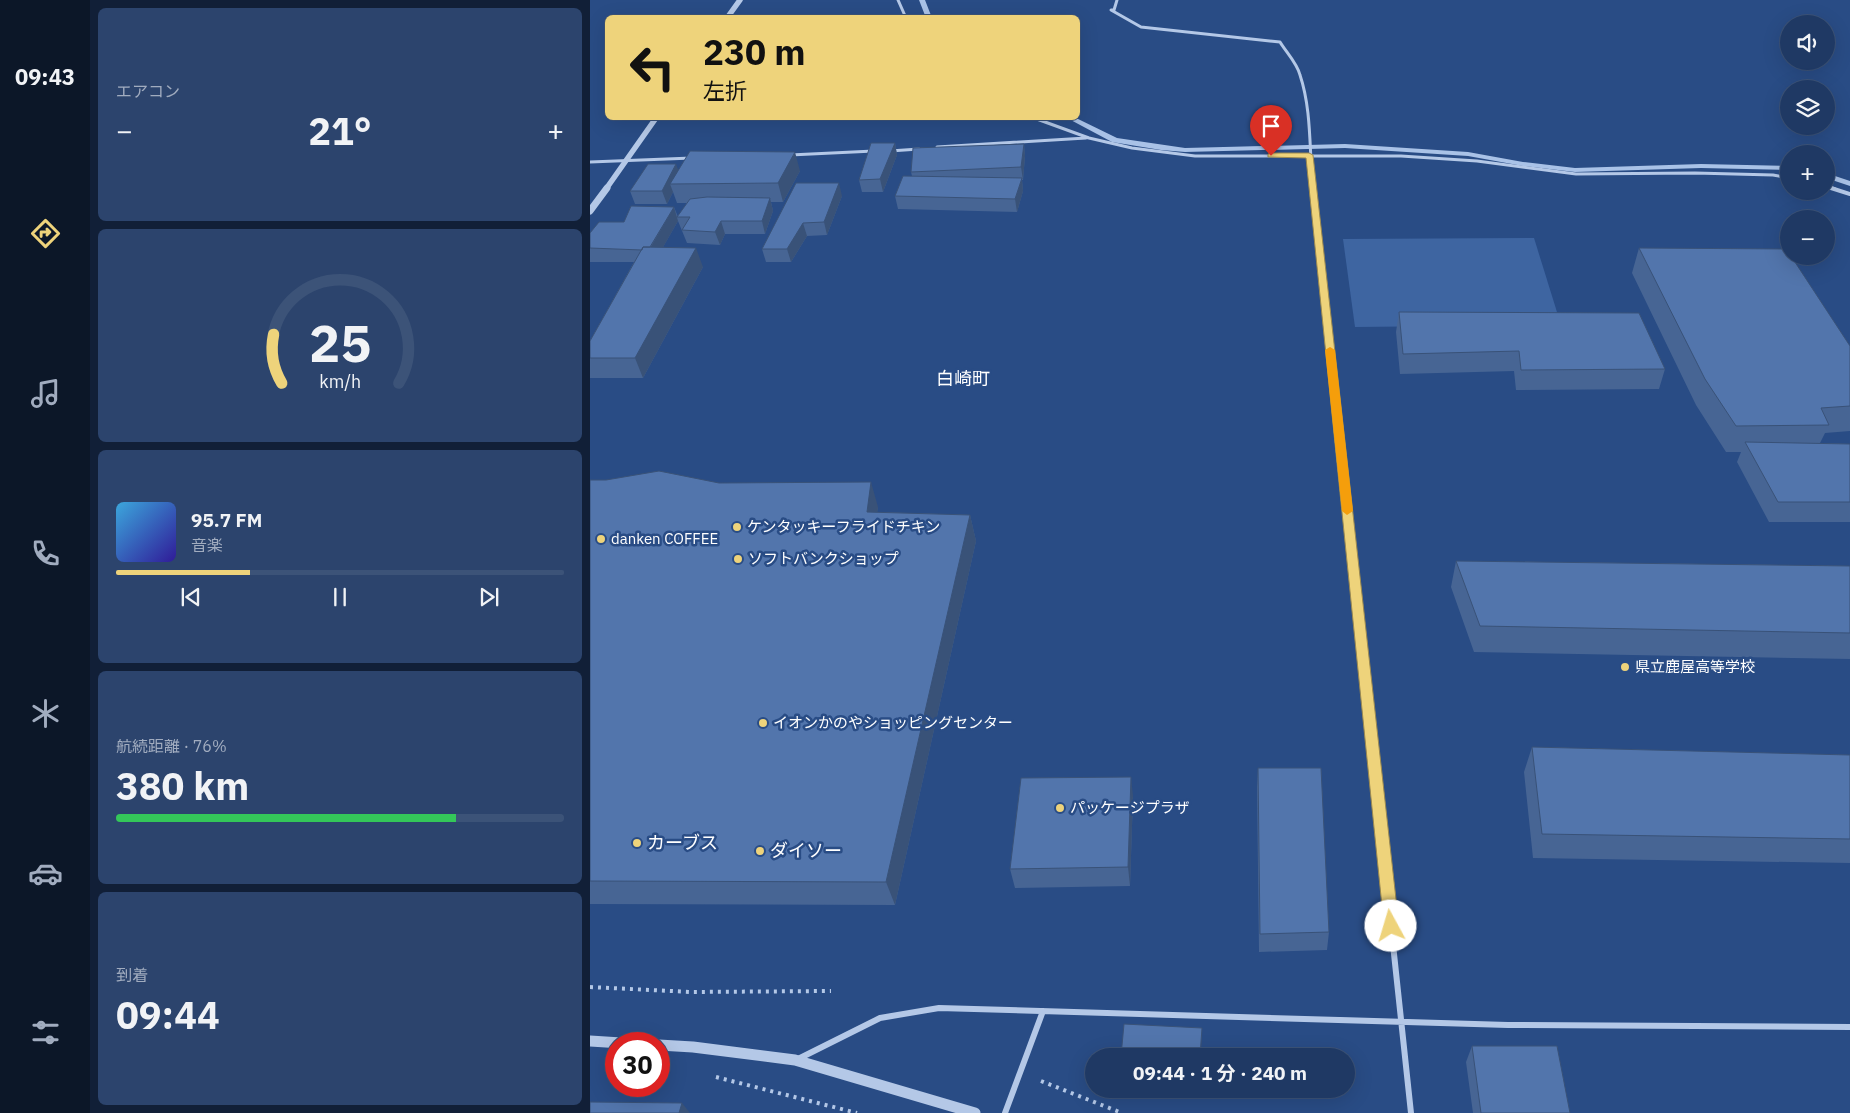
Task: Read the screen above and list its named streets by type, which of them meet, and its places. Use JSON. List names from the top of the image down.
{
  "districts": ["白崎町"],
  "places": [
    "ケンタッキーフライドチキン",
    "danken COFFEE",
    "ソフトバンクショップ",
    "県立鹿屋高等学校",
    "イオンかのやショッピングセンター",
    "パッケージプラザ",
    "カーブス",
    "ダイソー"
  ],
  "page": {
    "tabs": "09:43",
    "tile": [
      "エアコン",
      ["航続距離 · 76%", "380 km"],
      ["到着", "09:44"]
    ],
    "map_buttons": ["+", "−"],
    "turn": ["230 m", "左折"],
    "heat": ["−", "21°", "+"],
    "song": ["95.7 FM", "音楽"],
    "limit": "30",
    "trip": "09:44 · 1 分 · 240 m",
    "gauge": ["25", "km/h"]
  }
}
